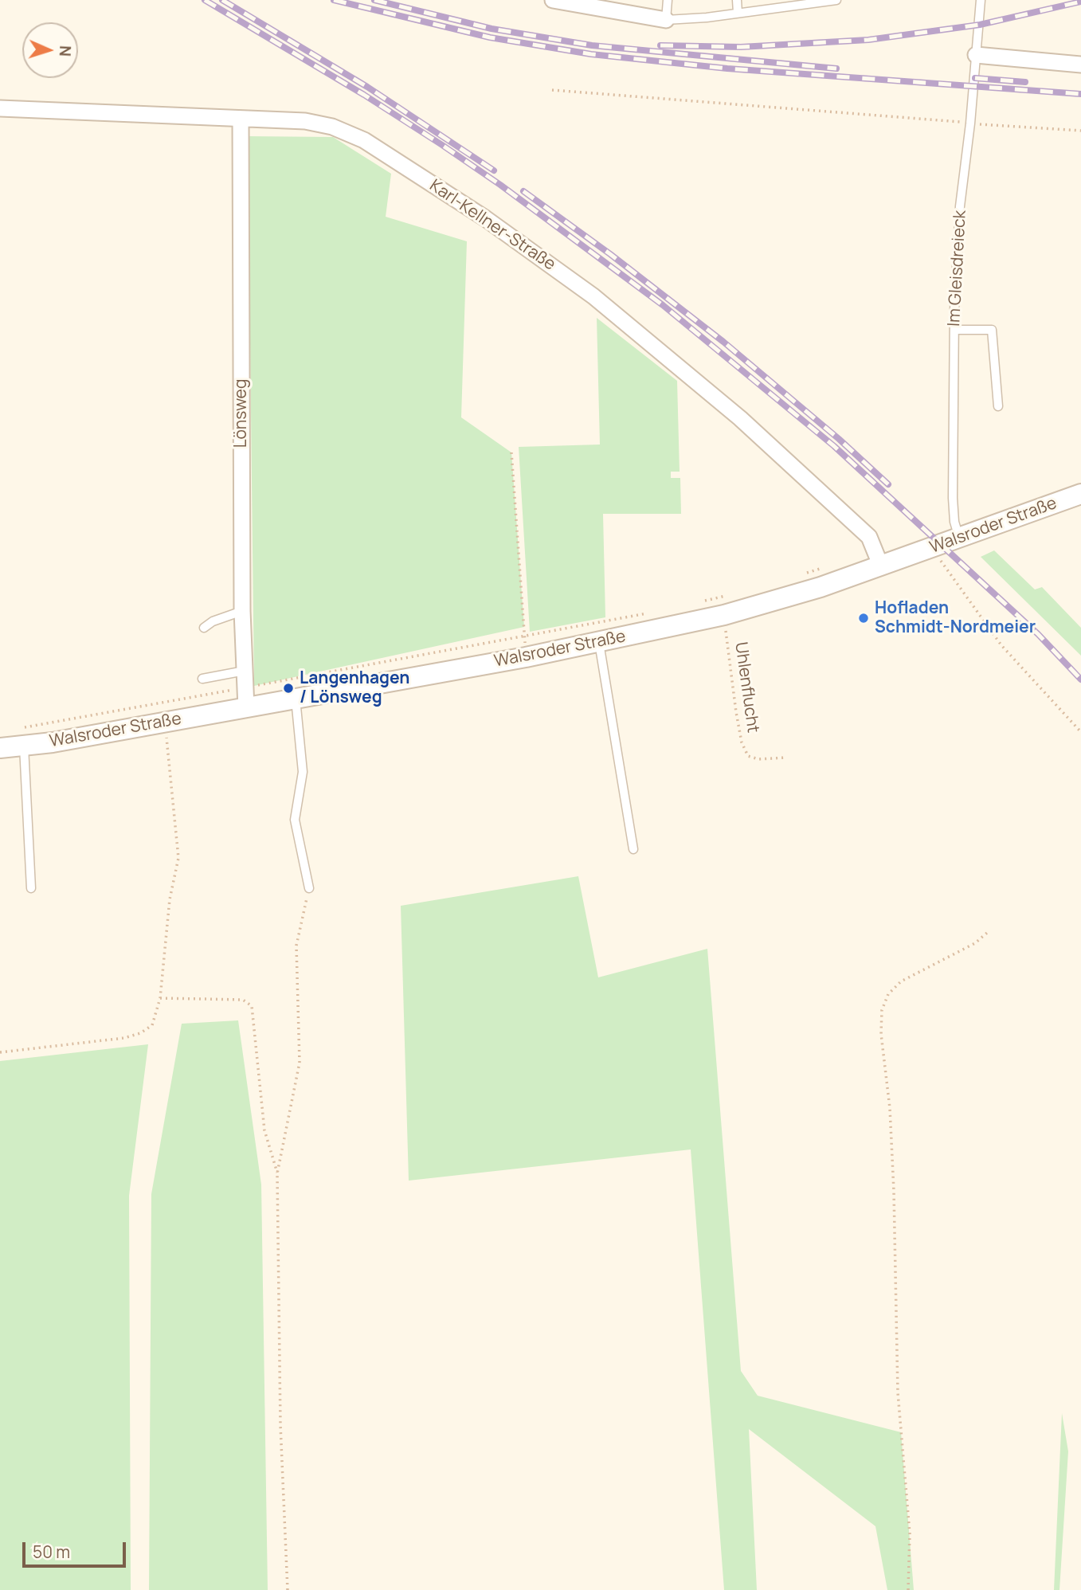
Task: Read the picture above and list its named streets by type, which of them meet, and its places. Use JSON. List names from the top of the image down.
{
  "streets": {
    "street": ["Karl-Kellner-Straße", "Lönsweg", "Walsroder Straße"],
    "lane": ["Im Gleisdreieck"],
    "path": ["Uhlenflucht"]
  },
  "crossings": [
    ["Karl-Kellner-Straße", "Lönsweg"],
    ["Karl-Kellner-Straße", "Walsroder Straße"],
    ["Im Gleisdreieck", "Walsroder Straße"],
    ["Lönsweg", "Walsroder Straße"],
    ["Walsroder Straße", "Uhlenflucht"]
  ],
  "places": ["Hofladen Schmidt-Nordmeier", "Langenhagen / Lönsweg"],
  "scale_bar": "50 m",
  "north": "right"
}
